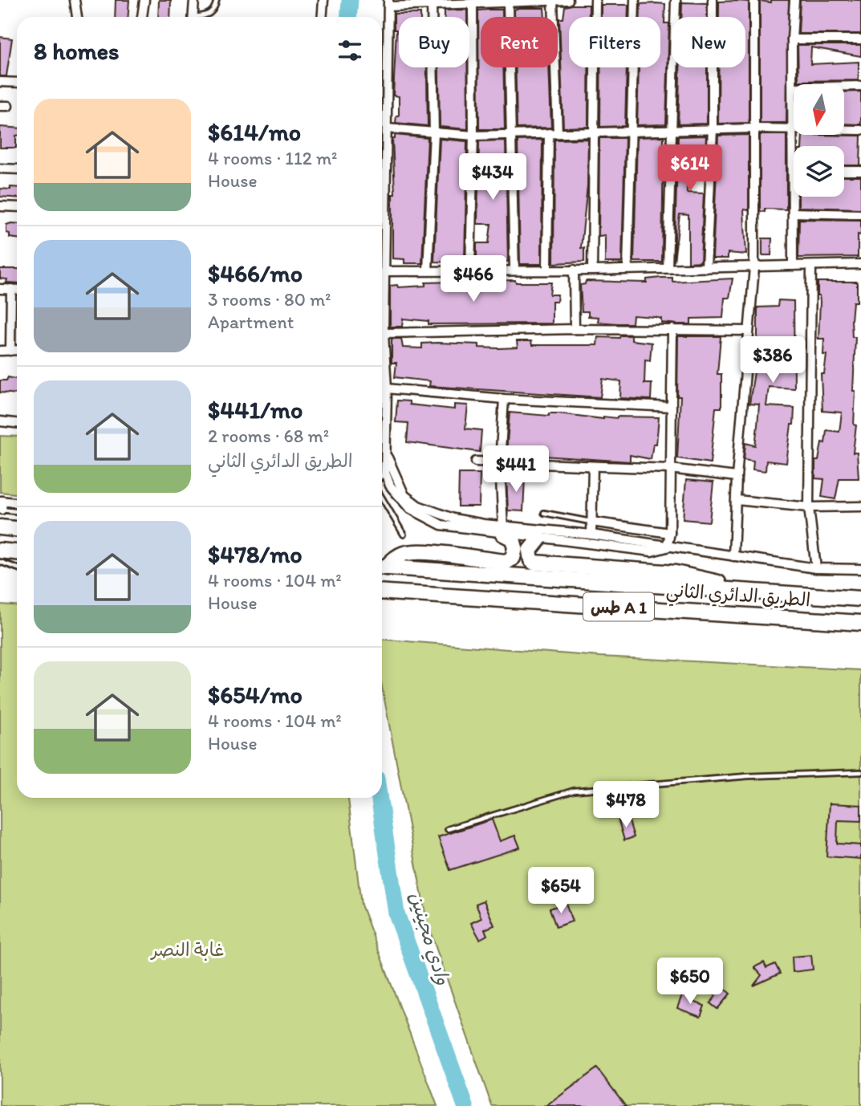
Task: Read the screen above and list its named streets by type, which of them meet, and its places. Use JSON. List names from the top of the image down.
{
  "streets": {
    "highway": ["الطريق الدائري الثاني", "طس A 1"]
  },
  "water": ["وادي مجينين"],
  "parks": ["غابة النصر"],
  "north": "bottom",
  "page": {
    "chip": [
      "Buy",
      "Rent",
      "Filters",
      "New"
    ],
    "heading": "8 homes",
    "list": [
      {
        "name": "$614/mo",
        "note": "4 rooms · 112 m² · House"
      },
      {
        "name": "$466/mo",
        "note": "3 rooms · 80 m² · Apartment"
      },
      {
        "name": "$441/mo",
        "note": "2 rooms · 68 m² · الطريق الدائري الثاني"
      },
      {
        "name": "$478/mo",
        "note": "4 rooms · 104 m² · House"
      },
      {
        "name": "$654/mo",
        "note": "4 rooms · 104 m² · House"
      }
    ],
    "price": [
      "$614",
      "$434",
      "$466",
      "$386",
      "$441",
      "$478",
      "$654",
      "$650"
    ]
  }
}
